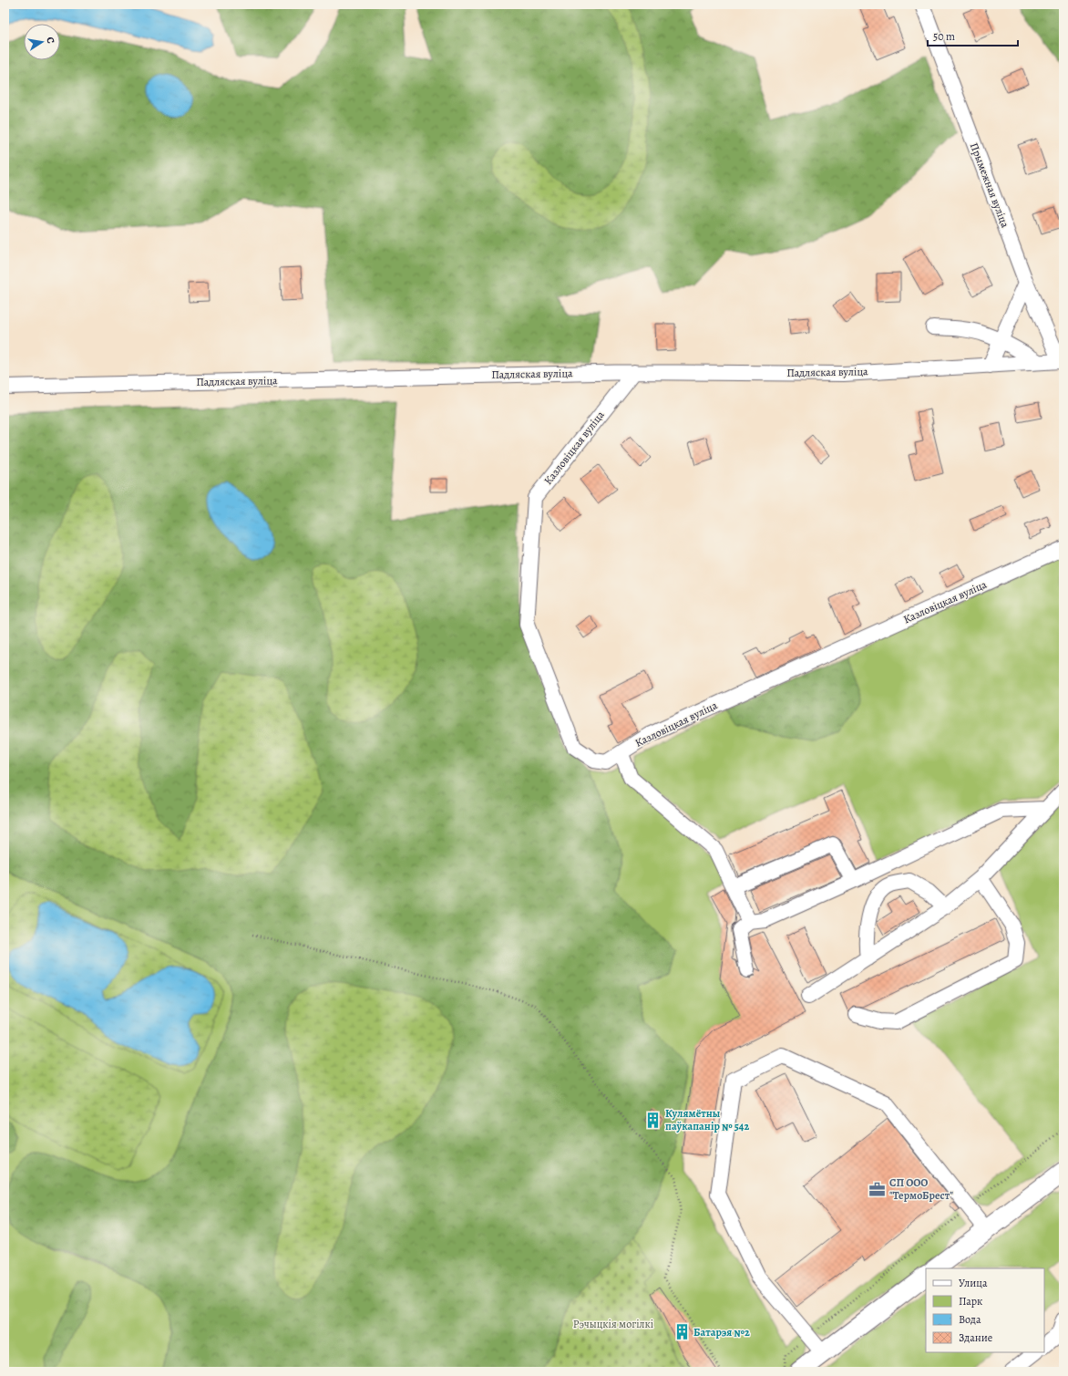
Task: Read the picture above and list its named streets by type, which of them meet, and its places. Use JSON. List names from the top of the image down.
{
  "streets": {
    "street": ["Прымежная вуліца", "Падляская вуліца", "Казловіцкая вуліца"]
  },
  "crossings": [
    ["Прымежная вуліца", "Падляская вуліца"],
    ["Падляская вуліца", "Казловіцкая вуліца"]
  ],
  "parks": ["Рэчыцкія могілкі"],
  "places": {
    "building": ["Кулямётны паўкапанір № 542", "Батарэя №2"],
    "office": ["СП ООО \"ТермоБрест\""]
  },
  "legend": [
    "Улица",
    "Парк",
    "Вода",
    "Здание"
  ],
  "scale_bar": "50 m",
  "north": "right"
}
